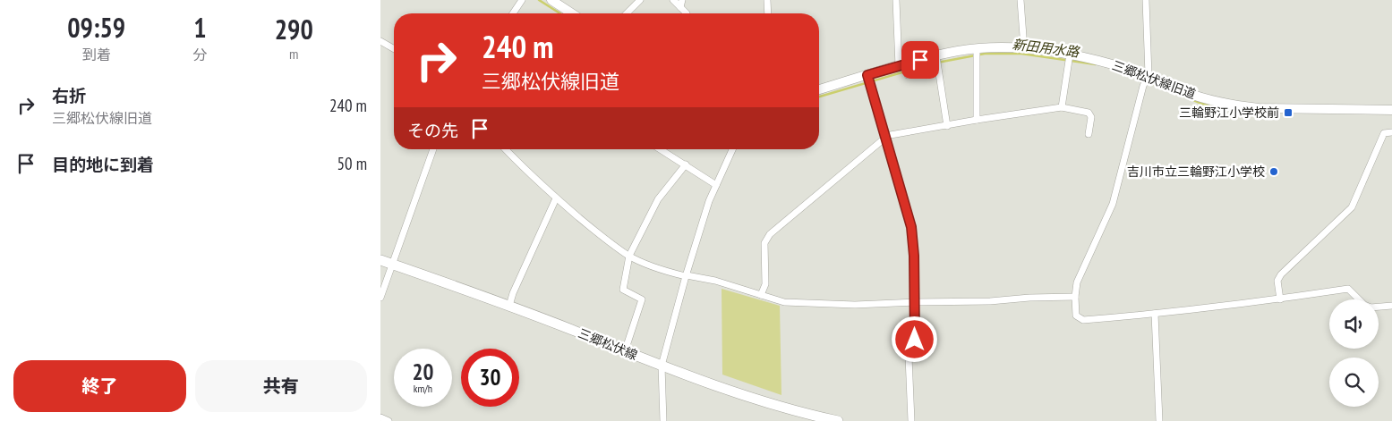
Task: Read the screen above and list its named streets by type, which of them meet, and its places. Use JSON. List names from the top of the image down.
{
  "streets": {
    "main road": ["三郷松伏線"],
    "street": ["三郷松伏線旧道"]
  },
  "water": ["新田用水路"],
  "places": {
    "transit": ["三輪野江小学校前"],
    "other": ["吉川市立三輪野江小学校"]
  },
  "page": {
    "eta": [
      "09:59",
      "到着",
      "1",
      "分",
      "290",
      "m"
    ],
    "turn": ["240 m", "三郷松伏線旧道"],
    "list": [
      {
        "name": "右折",
        "note": "三郷松伏線旧道",
        "value": "240 m"
      },
      {
        "name": "目的地に到着",
        "value": "50 m"
      }
    ],
    "then": "その先",
    "speed": "20 km/h",
    "limit": "30",
    "buttons": ["終了", "共有"]
  }
}
